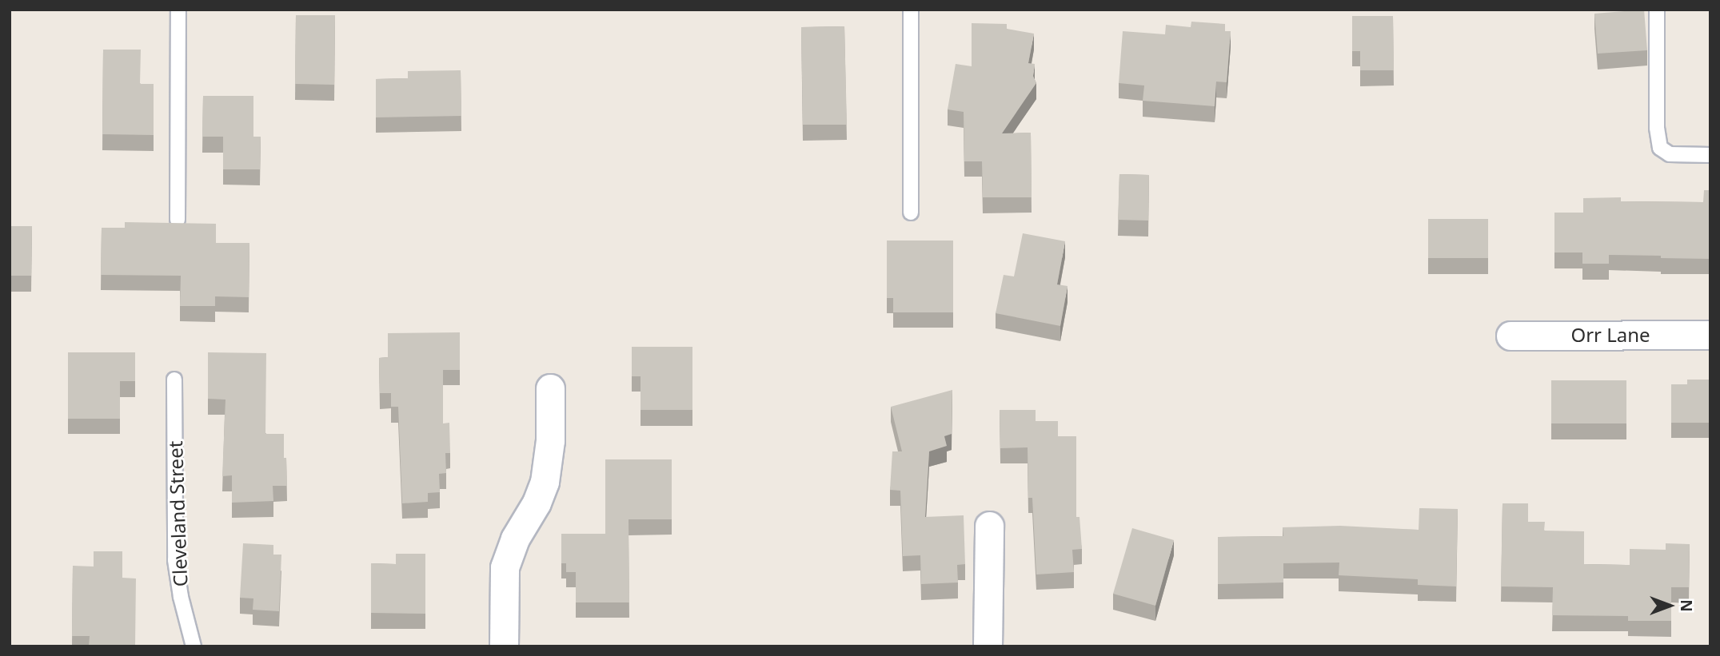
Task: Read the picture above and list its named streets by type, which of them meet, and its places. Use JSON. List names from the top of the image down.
{
  "streets": {
    "street": ["Orr Lane"],
    "lane": ["Cleveland Street"]
  },
  "north": "right"
}
